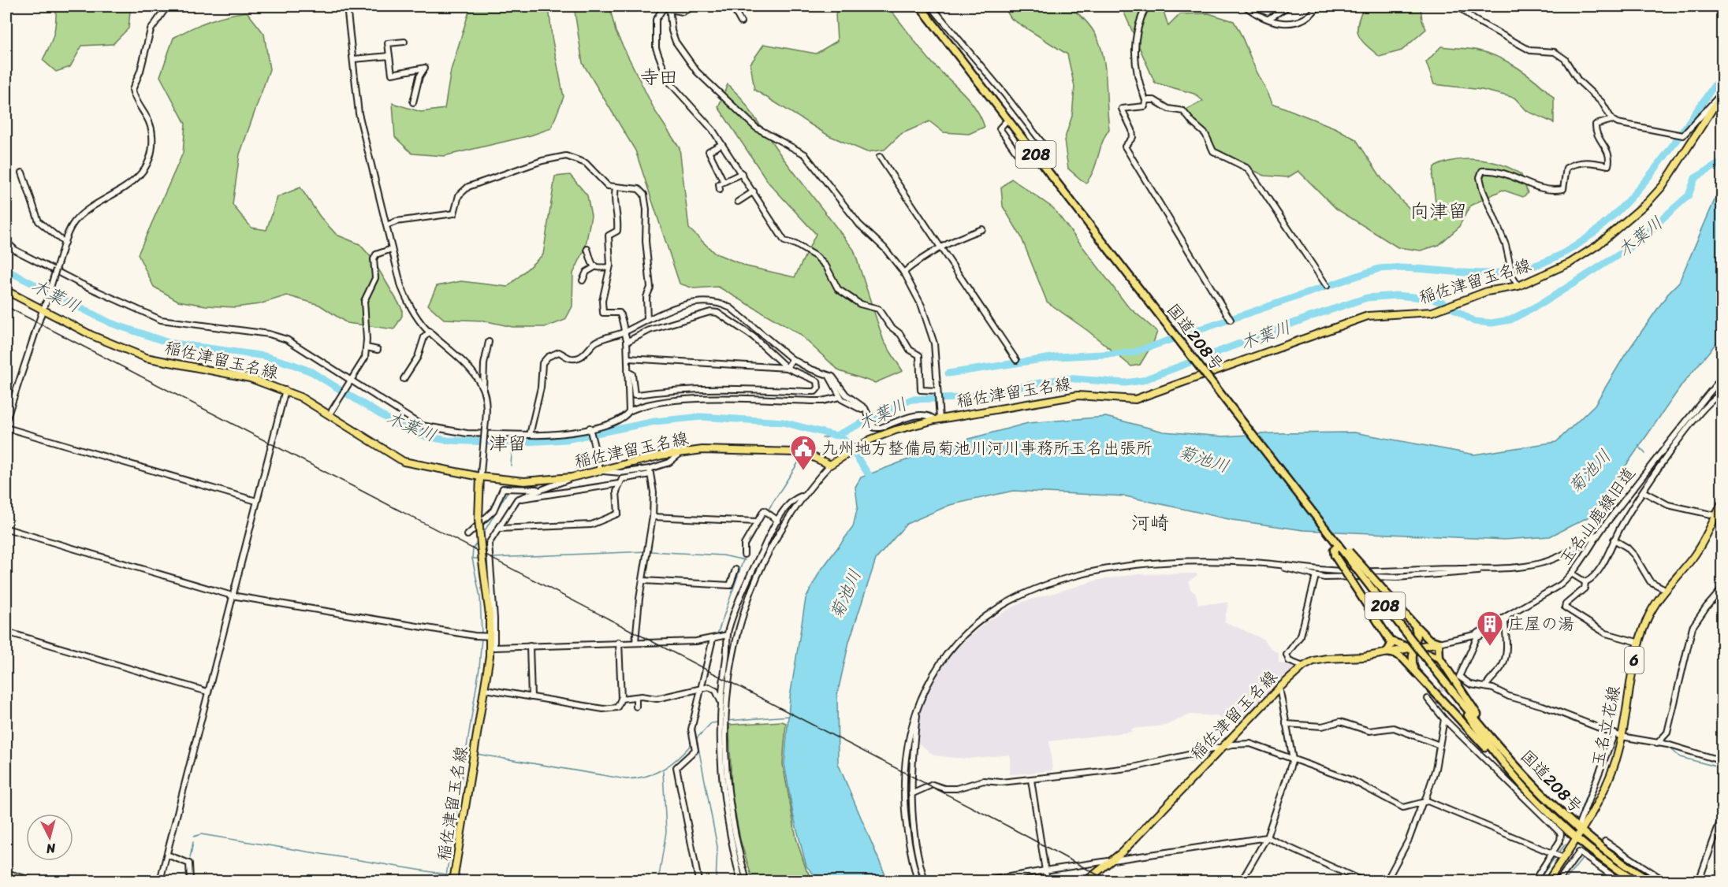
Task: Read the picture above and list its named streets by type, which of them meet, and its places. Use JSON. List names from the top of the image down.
{
  "streets": {
    "highway": ["208", "国道208号"],
    "main road": ["稲佐津留玉名線", "6", "玉名立花線"],
    "street": ["玉名山鹿線旧道"]
  },
  "crossings": [
    ["稲佐津留玉名線", "玉名山鹿線旧道"],
    ["国道208号", "玉名立花線"]
  ],
  "districts": [
    "寺田",
    "向津留",
    "津留",
    "河崎"
  ],
  "water": ["木葉川", "菊池川"],
  "places": {
    "public building": ["九州地方整備局菊池川河川事務所玉名出張所"],
    "building": ["庄屋の湯"]
  },
  "north": "bottom"
}
